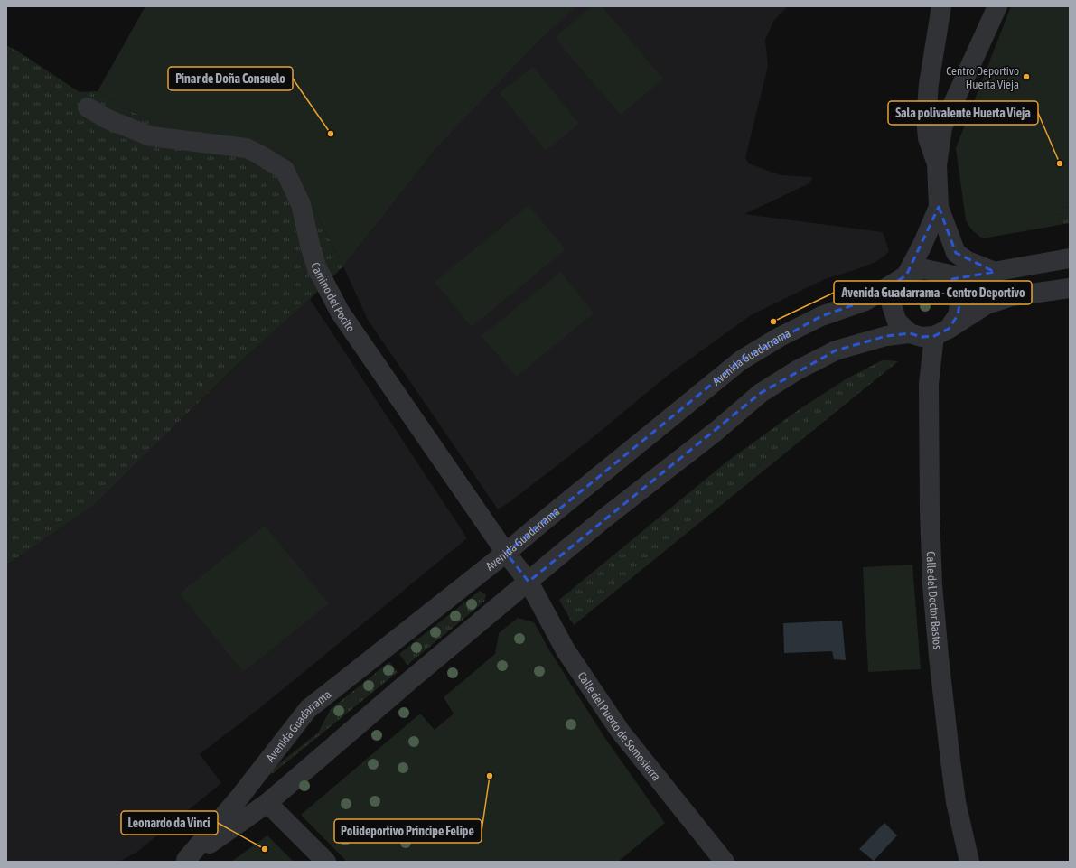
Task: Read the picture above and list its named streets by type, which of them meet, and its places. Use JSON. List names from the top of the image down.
{
  "streets": {
    "street": [
      "Camino del Pocito",
      "Avenida Guadarrama",
      "Calle del Doctor Bastos",
      "Calle del Puerto de Somosierra"
    ]
  },
  "crossings": [
    ["Camino del Pocito", "Avenida Guadarrama"],
    ["Camino del Pocito", "Calle del Puerto de Somosierra"],
    ["Avenida Guadarrama", "Calle del Doctor Bastos"],
    ["Avenida Guadarrama", "Calle del Puerto de Somosierra"]
  ],
  "places": [
    "Centro Deportivo Huerta Vieja",
    "Pinar de Doña Consuelo",
    "Sala polivalente Huerta Vieja",
    "Avenida Guadarrama - Centro Deportivo",
    "Polideportivo Príncipe Felipe",
    "Leonardo da Vinci"
  ]
}
